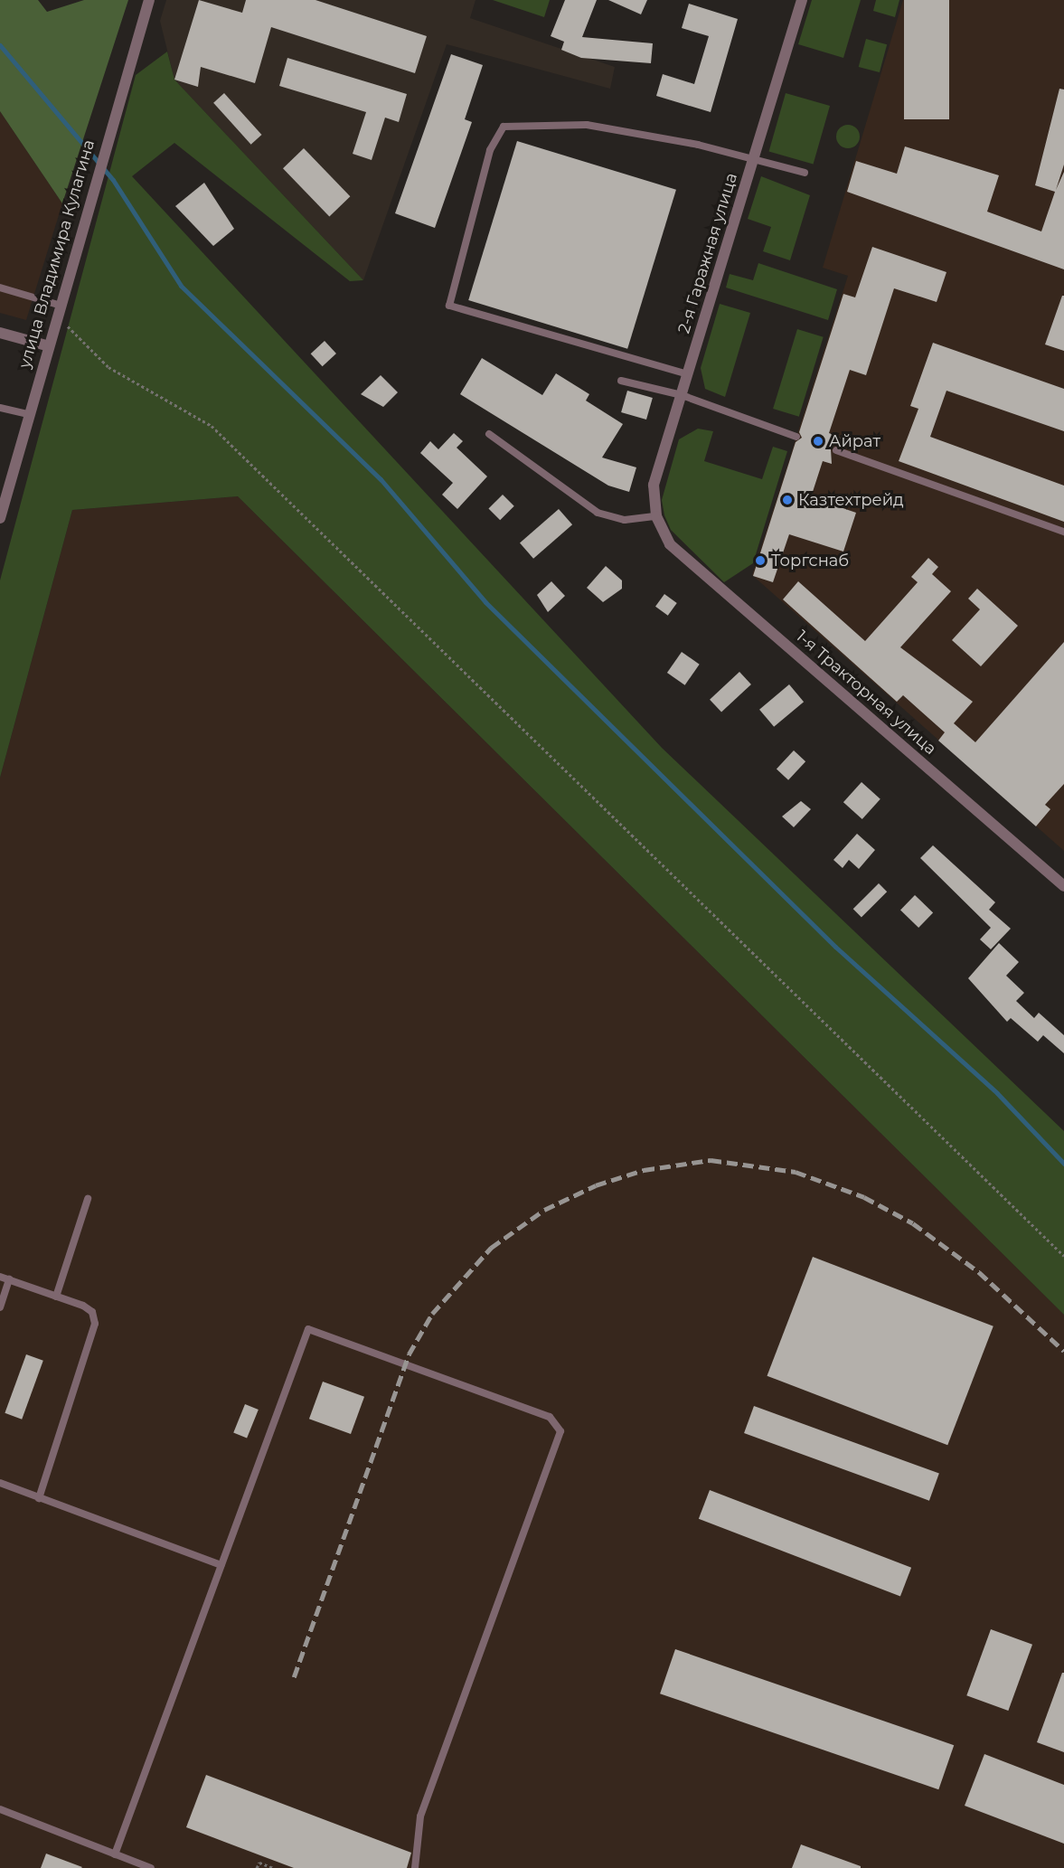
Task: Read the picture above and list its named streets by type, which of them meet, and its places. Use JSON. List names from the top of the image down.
{
  "streets": {
    "street": ["2-я Гаражная улица", "улица Владимира Кулагина", "1-я Тракторная улица"]
  },
  "crossings": [
    ["2-я Гаражная улица", "1-я Тракторная улица"]
  ],
  "places": ["Айрат", "Казтехтрейд", "Торгснаб"]
}
